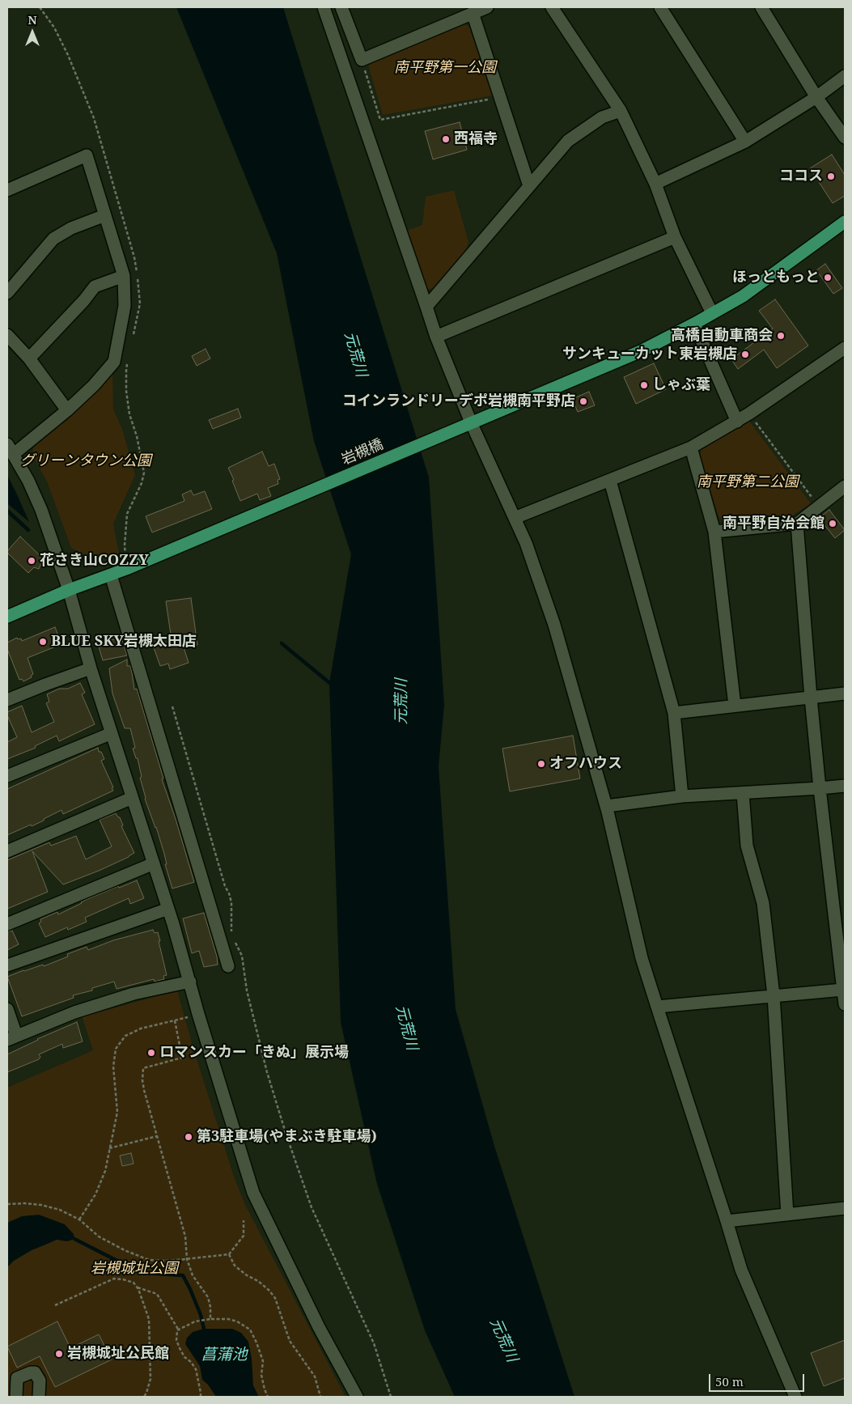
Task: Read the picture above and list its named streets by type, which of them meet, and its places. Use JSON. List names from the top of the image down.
{
  "streets": {
    "main road": ["岩槻橋"]
  },
  "water": ["元荒川", "菖蒲池"],
  "parks": [
    "南平野第一公園",
    "グリーンタウン公園",
    "南平野第二公園",
    "岩槻城址公園"
  ],
  "places": [
    "西福寺",
    "ココス",
    "ほっともっと",
    "高橋自動車商会",
    "サンキューカット東岩槻店",
    "しゃぶ葉",
    "コインランドリーデポ岩槻南平野店",
    "南平野自治会館",
    "花さき山COZZY",
    "BLUE SKY岩槻太田店",
    "オフハウス",
    "ロマンスカー「きぬ」展示場",
    "第3駐車場(やまぶき駐車場)",
    "岩槻城址公民館"
  ],
  "scale_bar": "50 m",
  "north": "top"
}
